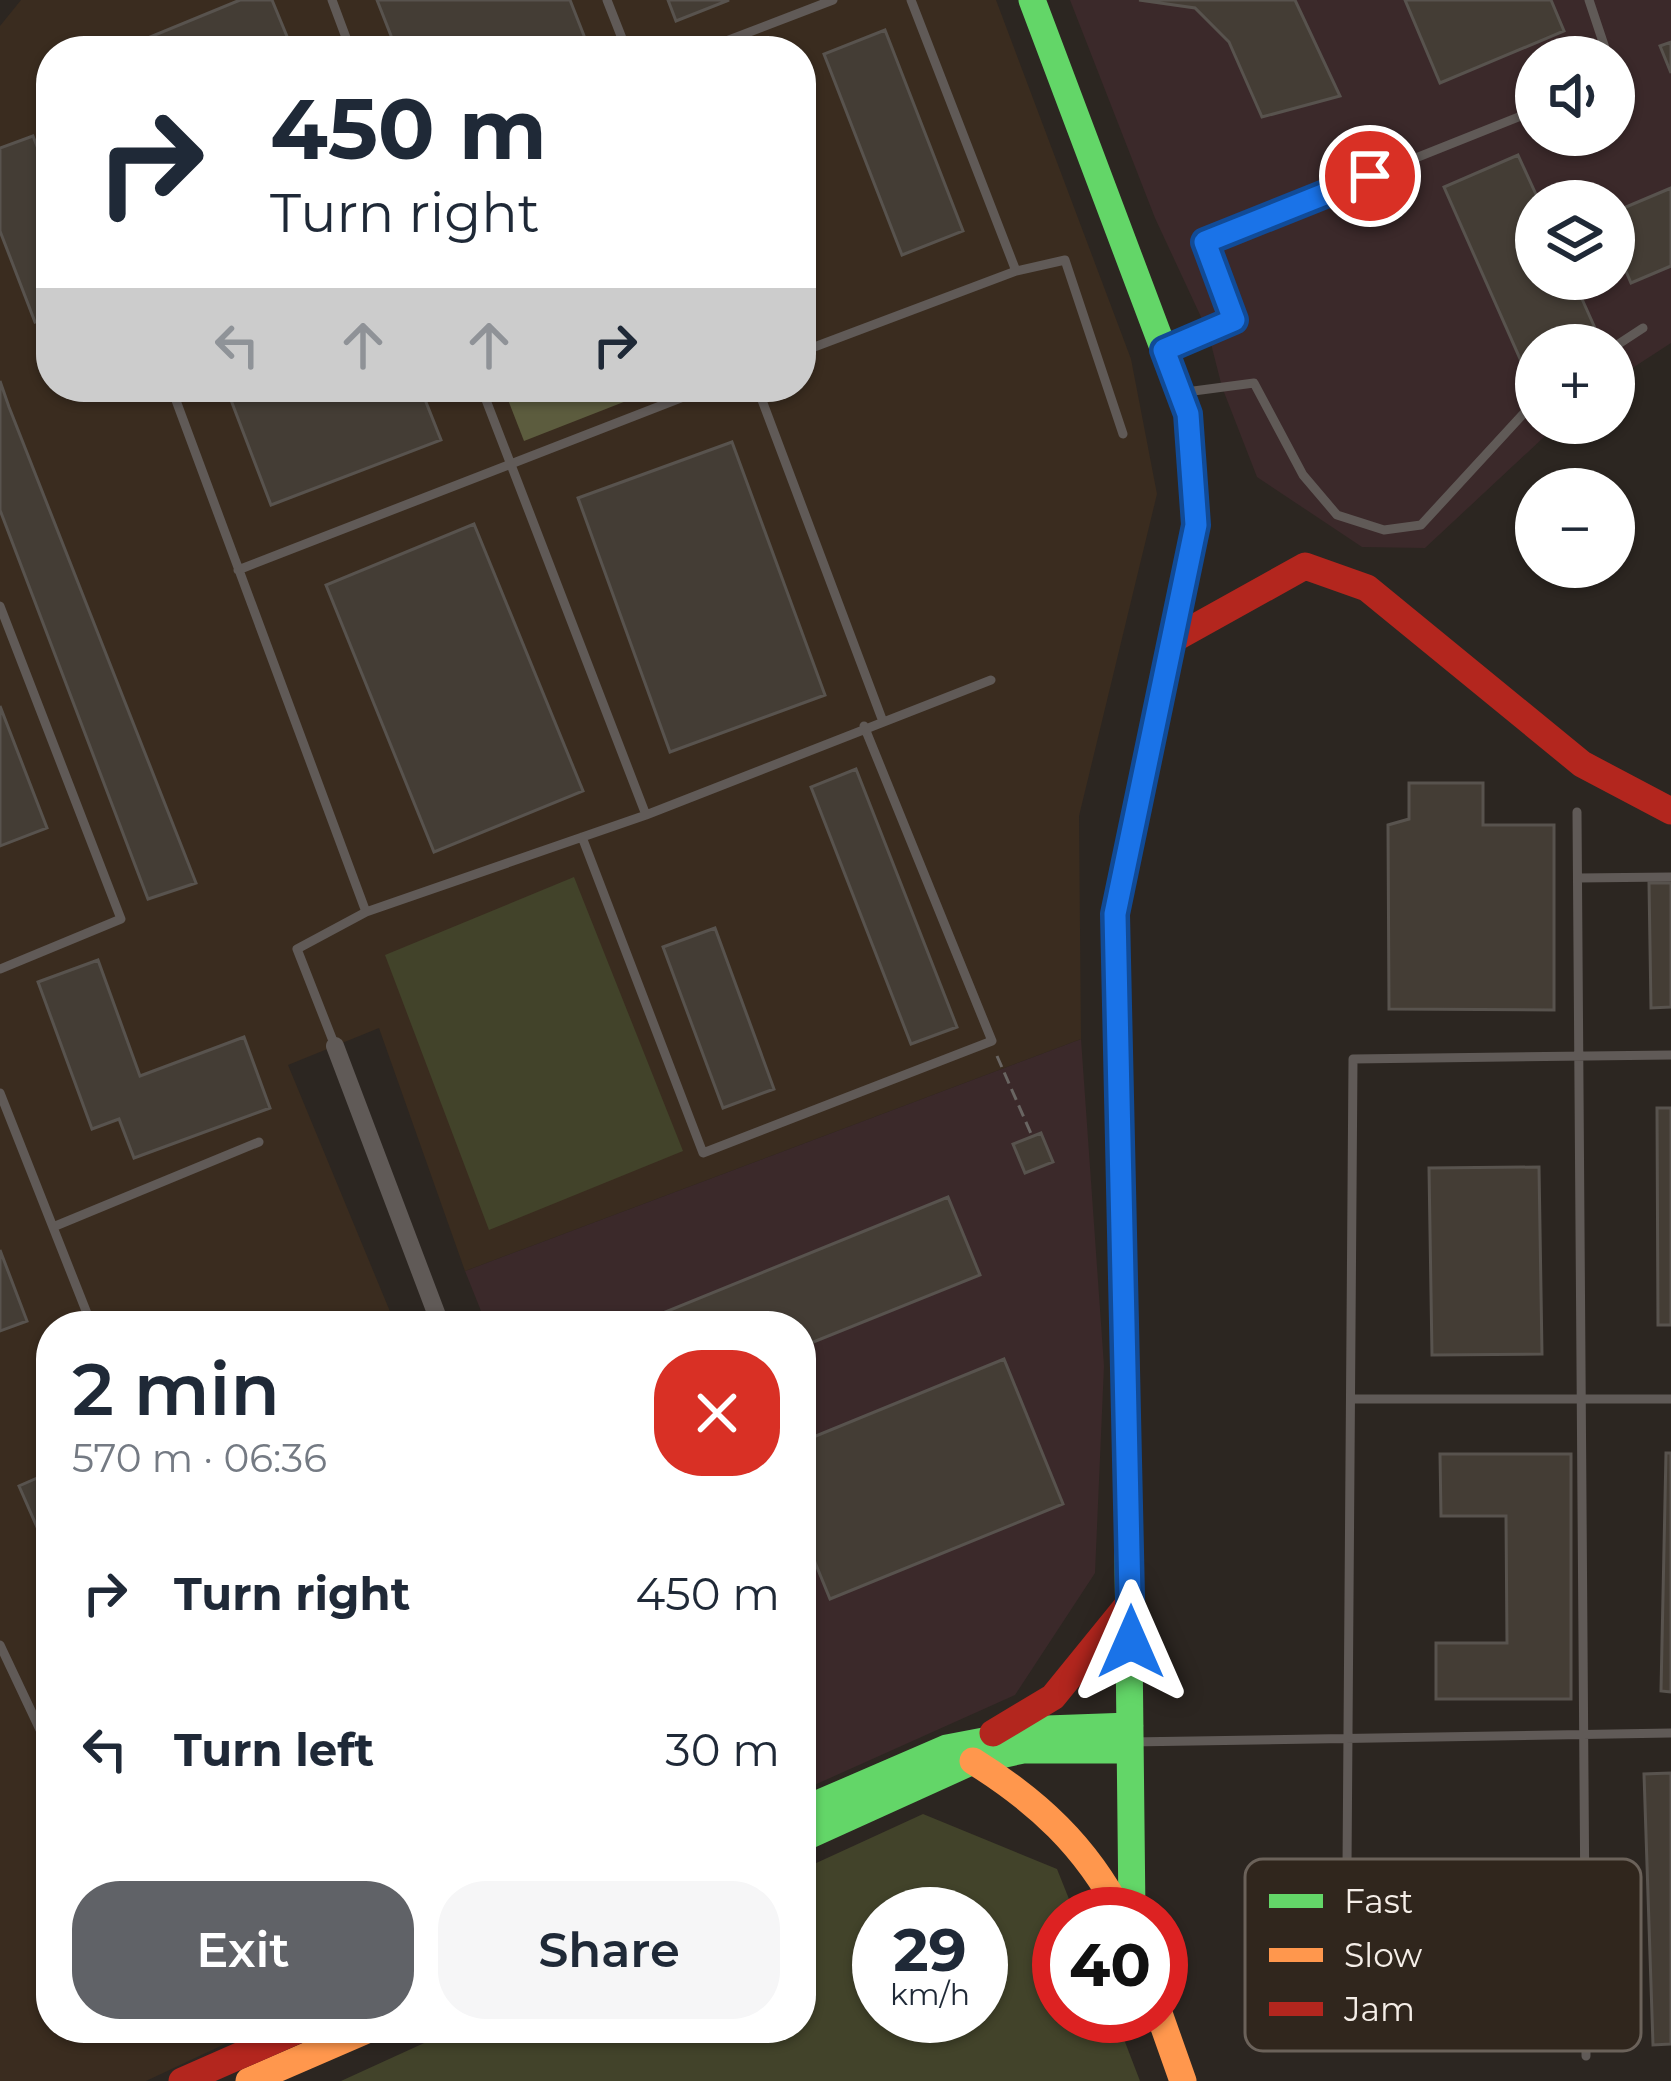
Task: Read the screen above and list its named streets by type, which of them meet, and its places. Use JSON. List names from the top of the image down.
{
  "legend": ["Fast", "Slow", "Jam"],
  "page": {
    "map_buttons": ["+", "−"],
    "turn": ["450 m", "Turn right"],
    "heading": ["2 min", "570 m · 06:36"],
    "list": [
      {
        "name": "Turn right",
        "value": "450 m"
      },
      {
        "name": "Turn left",
        "value": "30 m"
      }
    ],
    "buttons": ["Exit", "Share"],
    "speed": "29 km/h",
    "limit": "40"
  }
}
